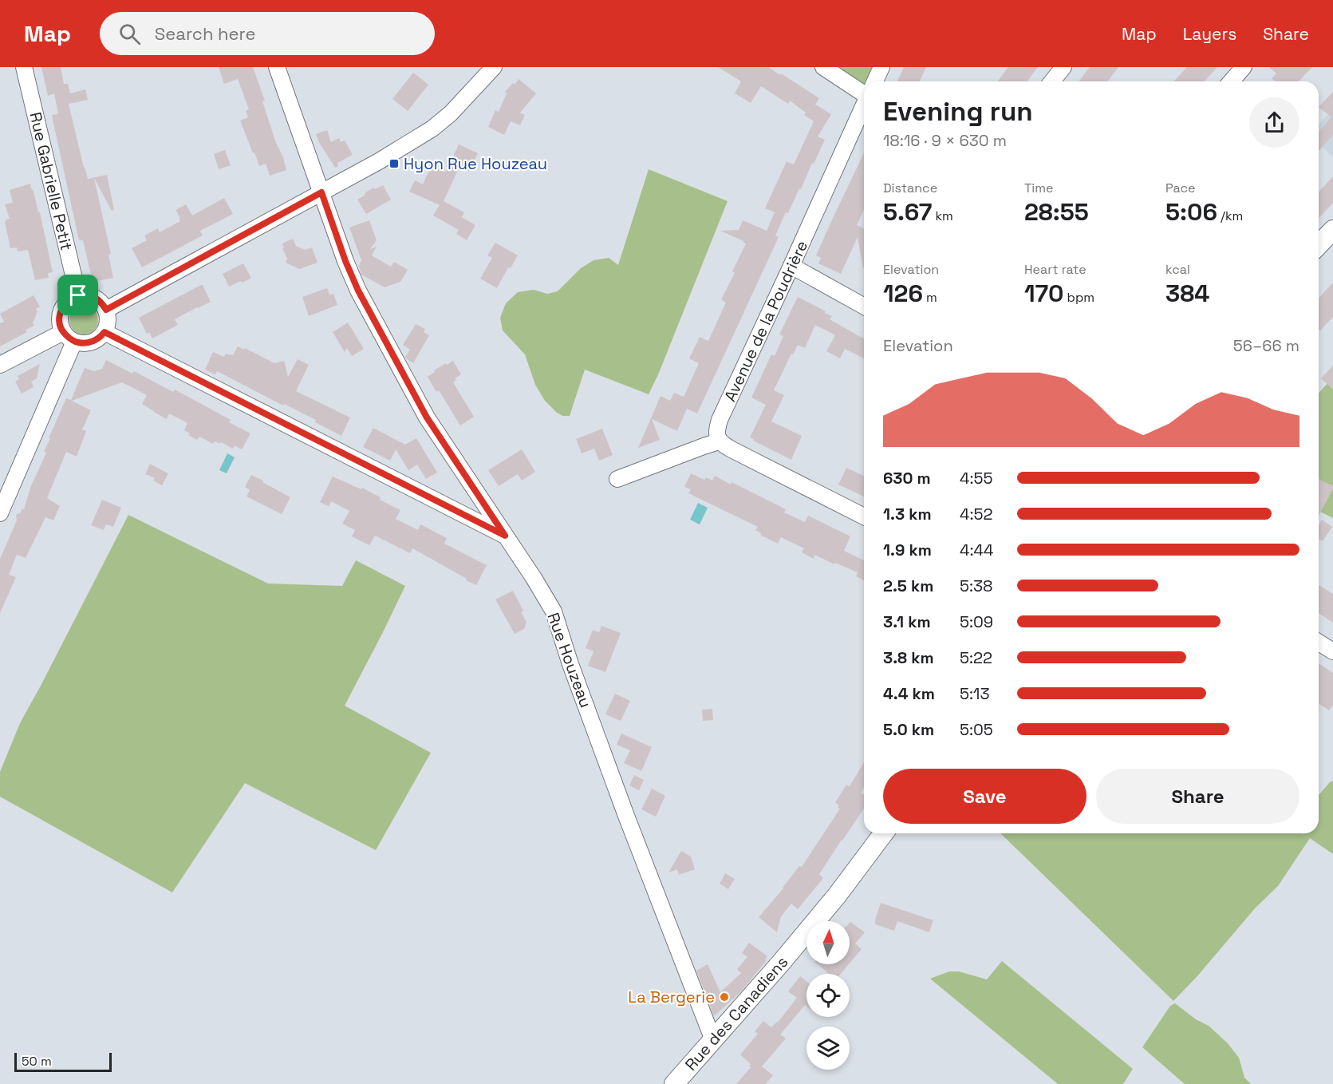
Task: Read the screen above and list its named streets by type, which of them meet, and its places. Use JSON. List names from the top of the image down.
{
  "streets": {
    "street": [
      "Rue Gabrielle Petit",
      "Avenue de la Poudrière",
      "Rue Houzeau",
      "Rue des Canadiens"
    ]
  },
  "crossings": [
    ["Rue Houzeau", "Rue des Canadiens"]
  ],
  "places": {
    "transit": ["Hyon Rue Houzeau"],
    "other": ["La Bergerie"]
  },
  "scale_bar": "50 m",
  "north": "top",
  "page": {
    "header": "Map",
    "search": "Search here",
    "nav": ["Map", "Layers", "Share"],
    "heading": ["Evening run", "18:16 · 9 × 630 m"],
    "stats": [
      ["Distance", "5.67 km"],
      ["Time", "28:55"],
      ["Pace", "5:06 /km"],
      ["Elevation", "126 m"],
      ["Heart rate", "170 bpm"],
      ["kcal", "384"]
    ],
    "chart": ["Elevation", "56–66 m"],
    "list": [
      {
        "name": "630 m",
        "note": "4:55"
      },
      {
        "name": "1.3 km",
        "note": "4:52"
      },
      {
        "name": "1.9 km",
        "note": "4:44"
      },
      {
        "name": "2.5 km",
        "note": "5:38"
      },
      {
        "name": "3.1 km",
        "note": "5:09"
      },
      {
        "name": "3.8 km",
        "note": "5:22"
      },
      {
        "name": "4.4 km",
        "note": "5:13"
      },
      {
        "name": "5.0 km",
        "note": "5:05"
      }
    ],
    "buttons": ["Save", "Share"],
    "scale": "50 m"
  }
}
